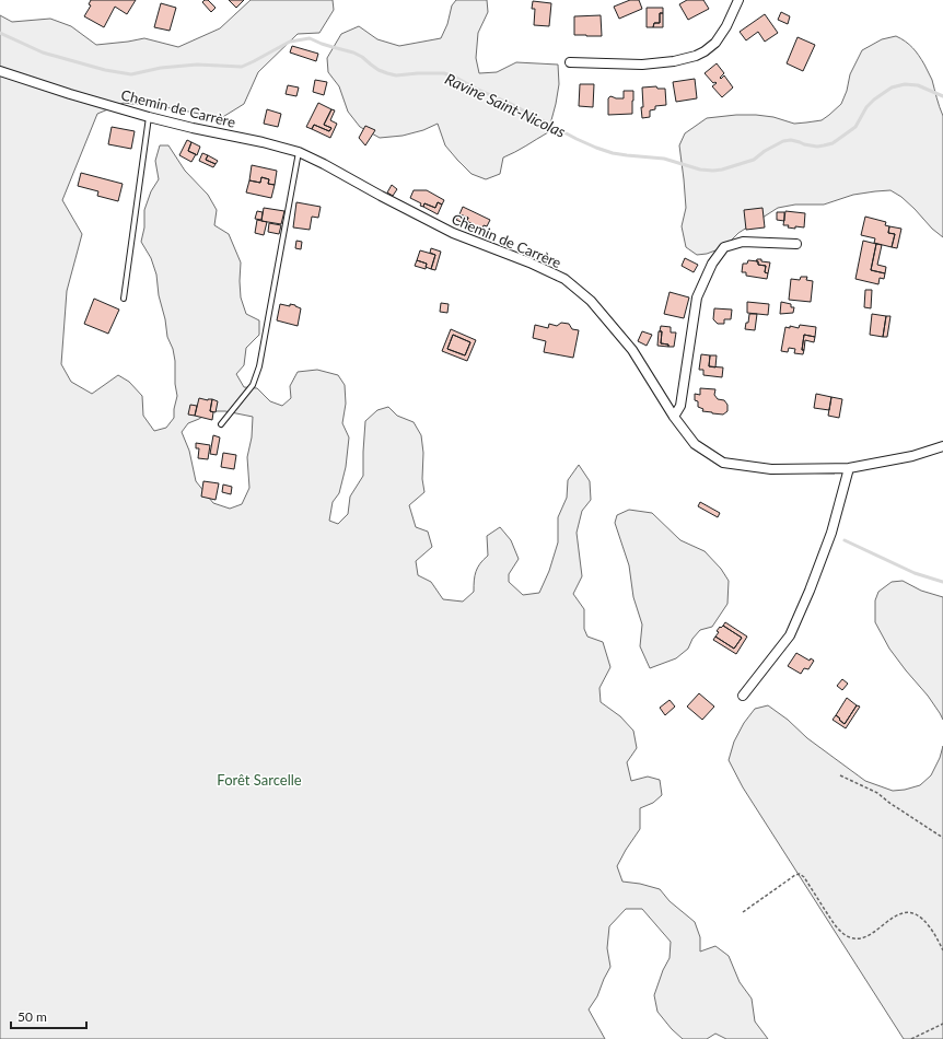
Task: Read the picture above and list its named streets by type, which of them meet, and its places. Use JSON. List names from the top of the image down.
{
  "streets": {
    "street": ["Chemin de Carrère"]
  },
  "water": ["Ravine Saint-Nicolas"],
  "parks": ["Forêt Sarcelle"],
  "scale_bar": "50 m"
}
